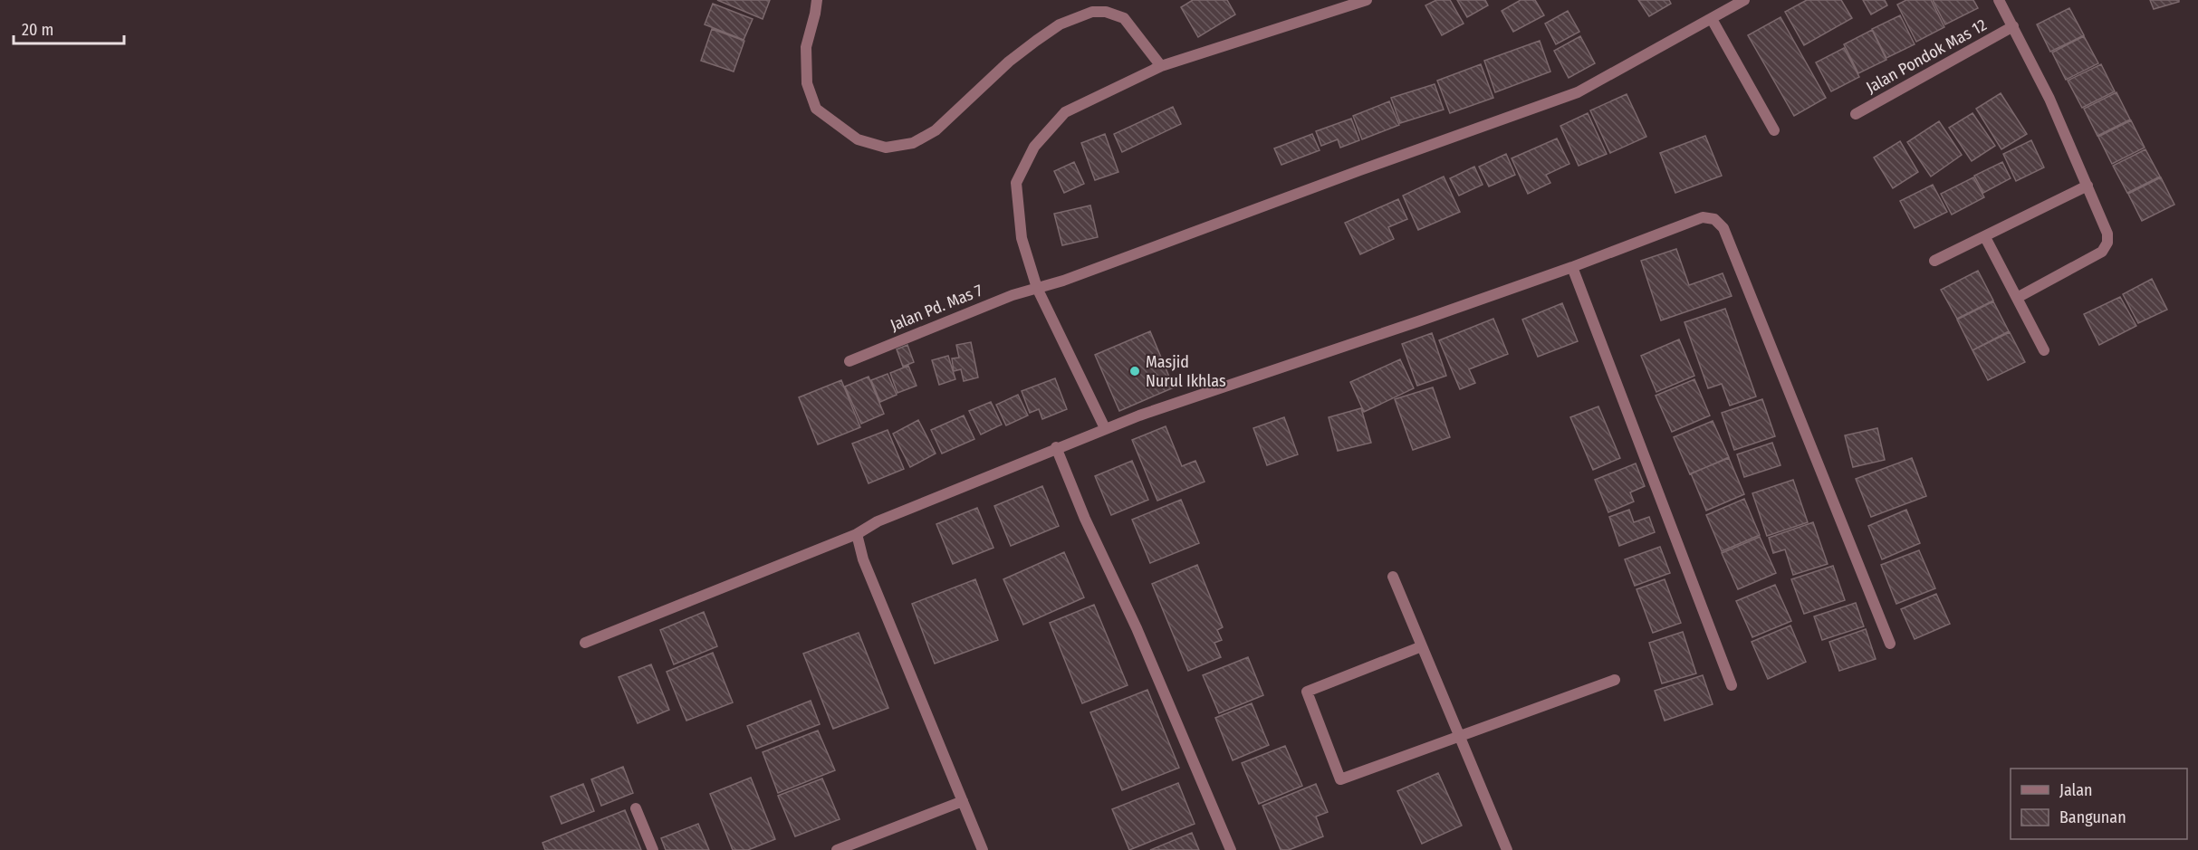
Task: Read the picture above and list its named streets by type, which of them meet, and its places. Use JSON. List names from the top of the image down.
{
  "streets": {
    "street": ["Jalan Pondok Mas 12", "Jalan Pd. Mas 7"]
  },
  "places": ["Masjid Nurul Ikhlas"],
  "legend": ["Jalan", "Bangunan"],
  "scale_bar": "20 m"
}
